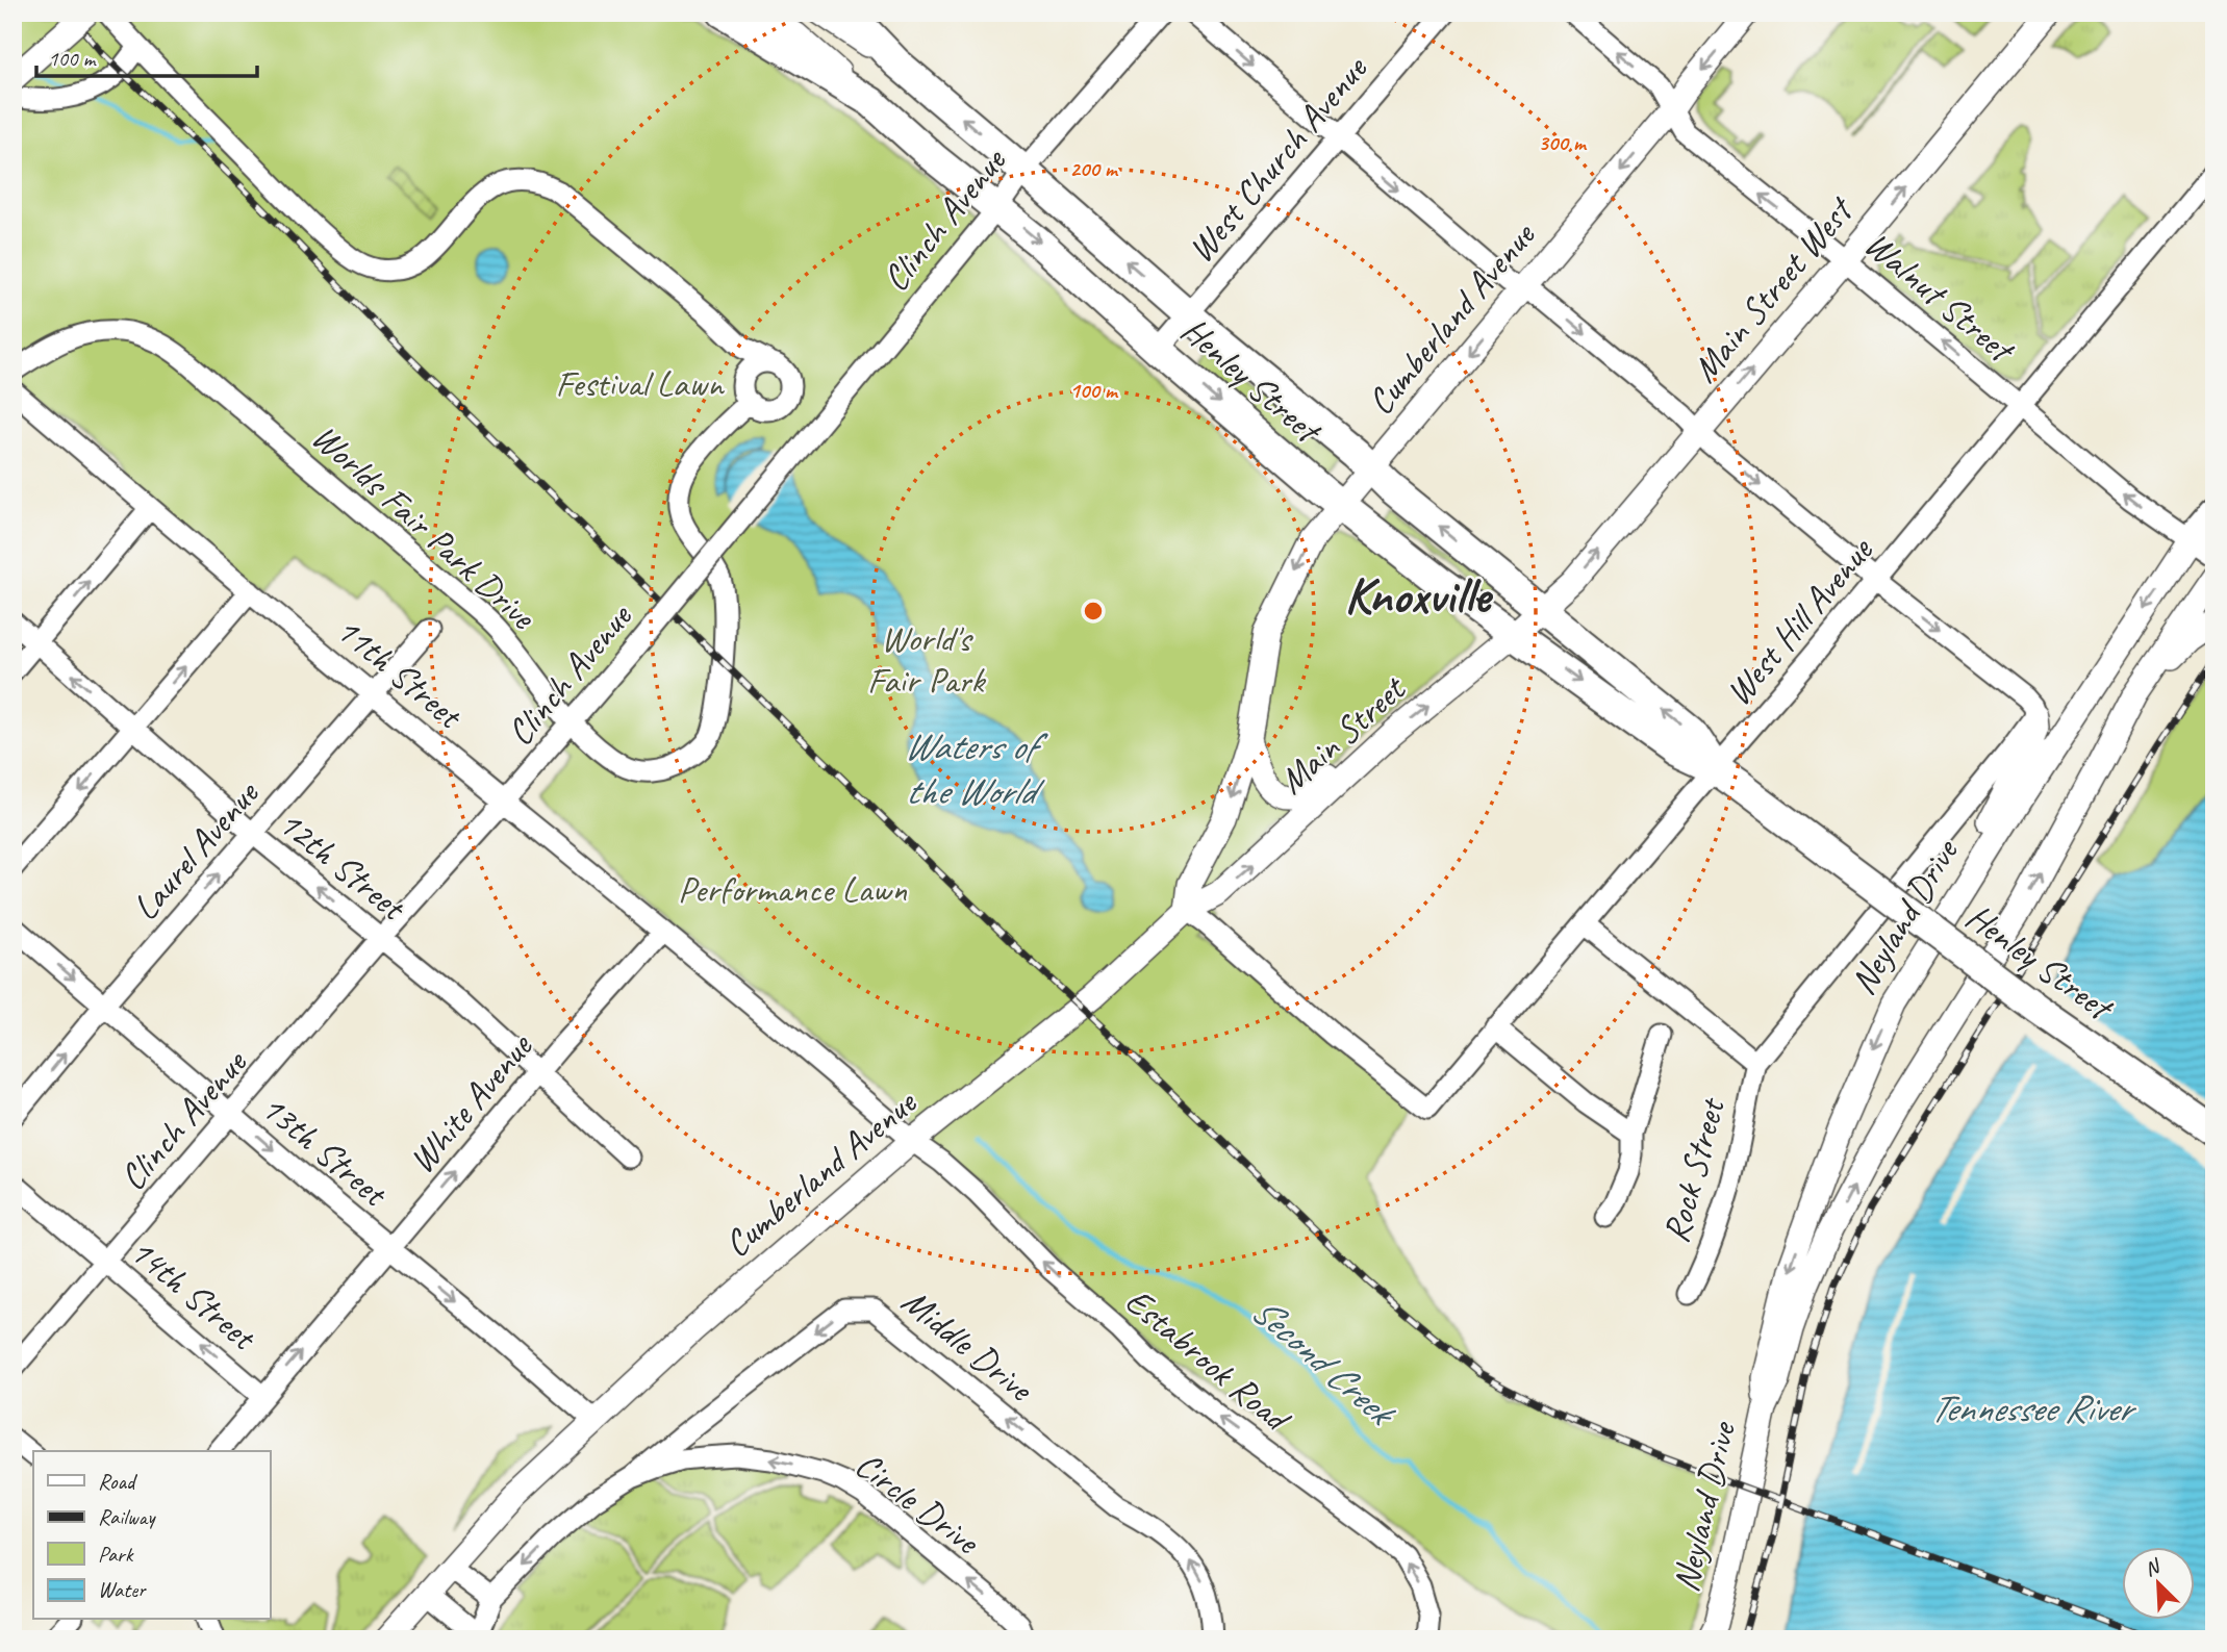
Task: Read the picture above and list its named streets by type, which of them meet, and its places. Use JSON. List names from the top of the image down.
{
  "streets": {
    "highway": ["Henley Street", "Neyland Drive"],
    "main road": ["Main Street West", "Cumberland Avenue", "Main Street"],
    "street": [
      "West Church Avenue",
      "Clinch Avenue",
      "Walnut Street",
      "Worlds Fair Park Drive",
      "West Hill Avenue",
      "11th Street",
      "Laurel Avenue",
      "12th Street",
      "White Avenue",
      "13th Street",
      "Rock Street",
      "14th Street",
      "Middle Drive",
      "Estabrook Road",
      "Circle Drive"
    ]
  },
  "crossings": [
    ["West Church Avenue", "Henley Street"],
    ["Clinch Avenue", "Henley Street"],
    ["Clinch Avenue", "Worlds Fair Park Drive"],
    ["Clinch Avenue", "11th Street"],
    ["Clinch Avenue", "12th Street"],
    ["Clinch Avenue", "13th Street"],
    ["Clinch Avenue", "14th Street"],
    ["Main Street West", "Walnut Street"],
    ["Main Street West", "Henley Street"],
    ["Main Street West", "Main Street"],
    ["Walnut Street", "Cumberland Avenue"],
    ["Walnut Street", "West Hill Avenue"],
    ["Walnut Street", "Neyland Drive"],
    ["Cumberland Avenue", "Henley Street"],
    ["Cumberland Avenue", "West Hill Avenue"],
    ["Cumberland Avenue", "11th Street"],
    ["Cumberland Avenue", "Main Street"],
    ["Cumberland Avenue", "13th Street"],
    ["Cumberland Avenue", "Estabrook Road"],
    ["Cumberland Avenue", "Circle Drive"],
    ["Henley Street", "West Hill Avenue"],
    ["Henley Street", "Main Street"],
    ["West Hill Avenue", "Main Street"],
    ["11th Street", "Laurel Avenue"],
    ["11th Street", "White Avenue"],
    ["11th Street", "Estabrook Road"],
    ["Laurel Avenue", "12th Street"],
    ["Laurel Avenue", "13th Street"],
    ["12th Street", "White Avenue"],
    ["White Avenue", "13th Street"],
    ["White Avenue", "14th Street"],
    ["Middle Drive", "Circle Drive"]
  ],
  "one_way": [
    "Main Street West",
    "Walnut Street",
    "Cumberland Avenue",
    "Main Street",
    "12th Street",
    "White Avenue",
    "13th Street",
    "14th Street",
    "Estabrook Road",
    "Circle Drive"
  ],
  "districts": ["Knoxville"],
  "water": ["Waters of the World", "Second Creek", "Tennessee River"],
  "parks": ["Festival Lawn", "World's Fair Park", "Performance Lawn"],
  "legend": [
    "Road",
    "Railway",
    "Park",
    "Water"
  ],
  "scale_bar": "100 m",
  "north": "top left",
  "rings": ["300 m", "200 m", "100 m"]
}
